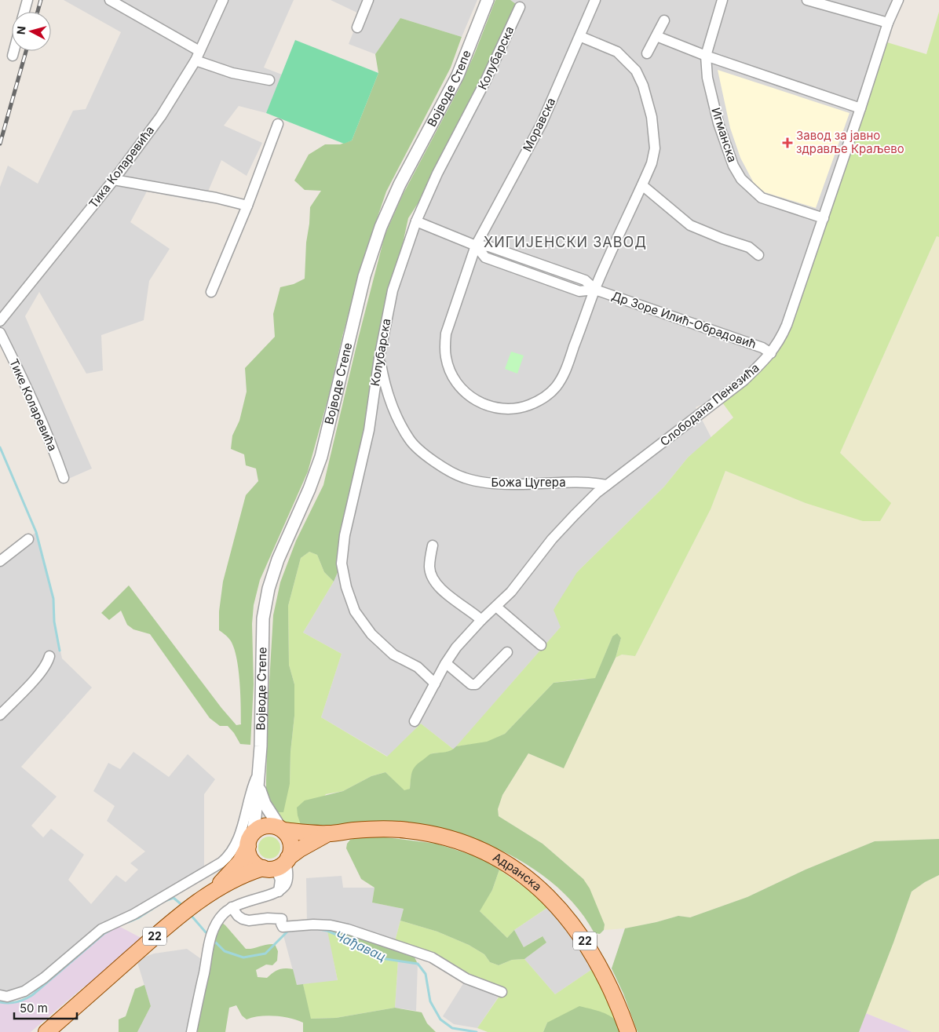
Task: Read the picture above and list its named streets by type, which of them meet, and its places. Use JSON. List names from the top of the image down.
{
  "streets": {
    "main road": ["Адранска", "22"],
    "street": [
      "Колубарска",
      "Војводе Степе",
      "Моравска",
      "Игманска",
      "Тика Коларевића",
      "Др Зоре Илић-Обрадовић",
      "Тике Коларевића",
      "Слободана Пенезића",
      "Божа Цугера"
    ]
  },
  "crossings": [
    ["Колубарска", "Др Зоре Илић-Обрадовић"],
    ["Колубарска", "Слободана Пенезића"],
    ["Колубарска", "Божа Цугера"],
    ["Војводе Степе", "Адранска"],
    ["Војводе Степе", "22"],
    ["Моравска", "Др Зоре Илић-Обрадовић"],
    ["Игманска", "Слободана Пенезића"],
    ["Др Зоре Илић-Обрадовић", "Слободана Пенезића"],
    ["Слободана Пенезића", "Божа Цугера"],
    ["Адранска", "22"]
  ],
  "districts": ["ХИГИЈЕНСКИ ЗАВОД"],
  "water": ["Чађавац"],
  "places": {
    "health": ["Завод за јавно здравље Краљево"]
  },
  "scale_bar": "50 m",
  "north": "left"
}
